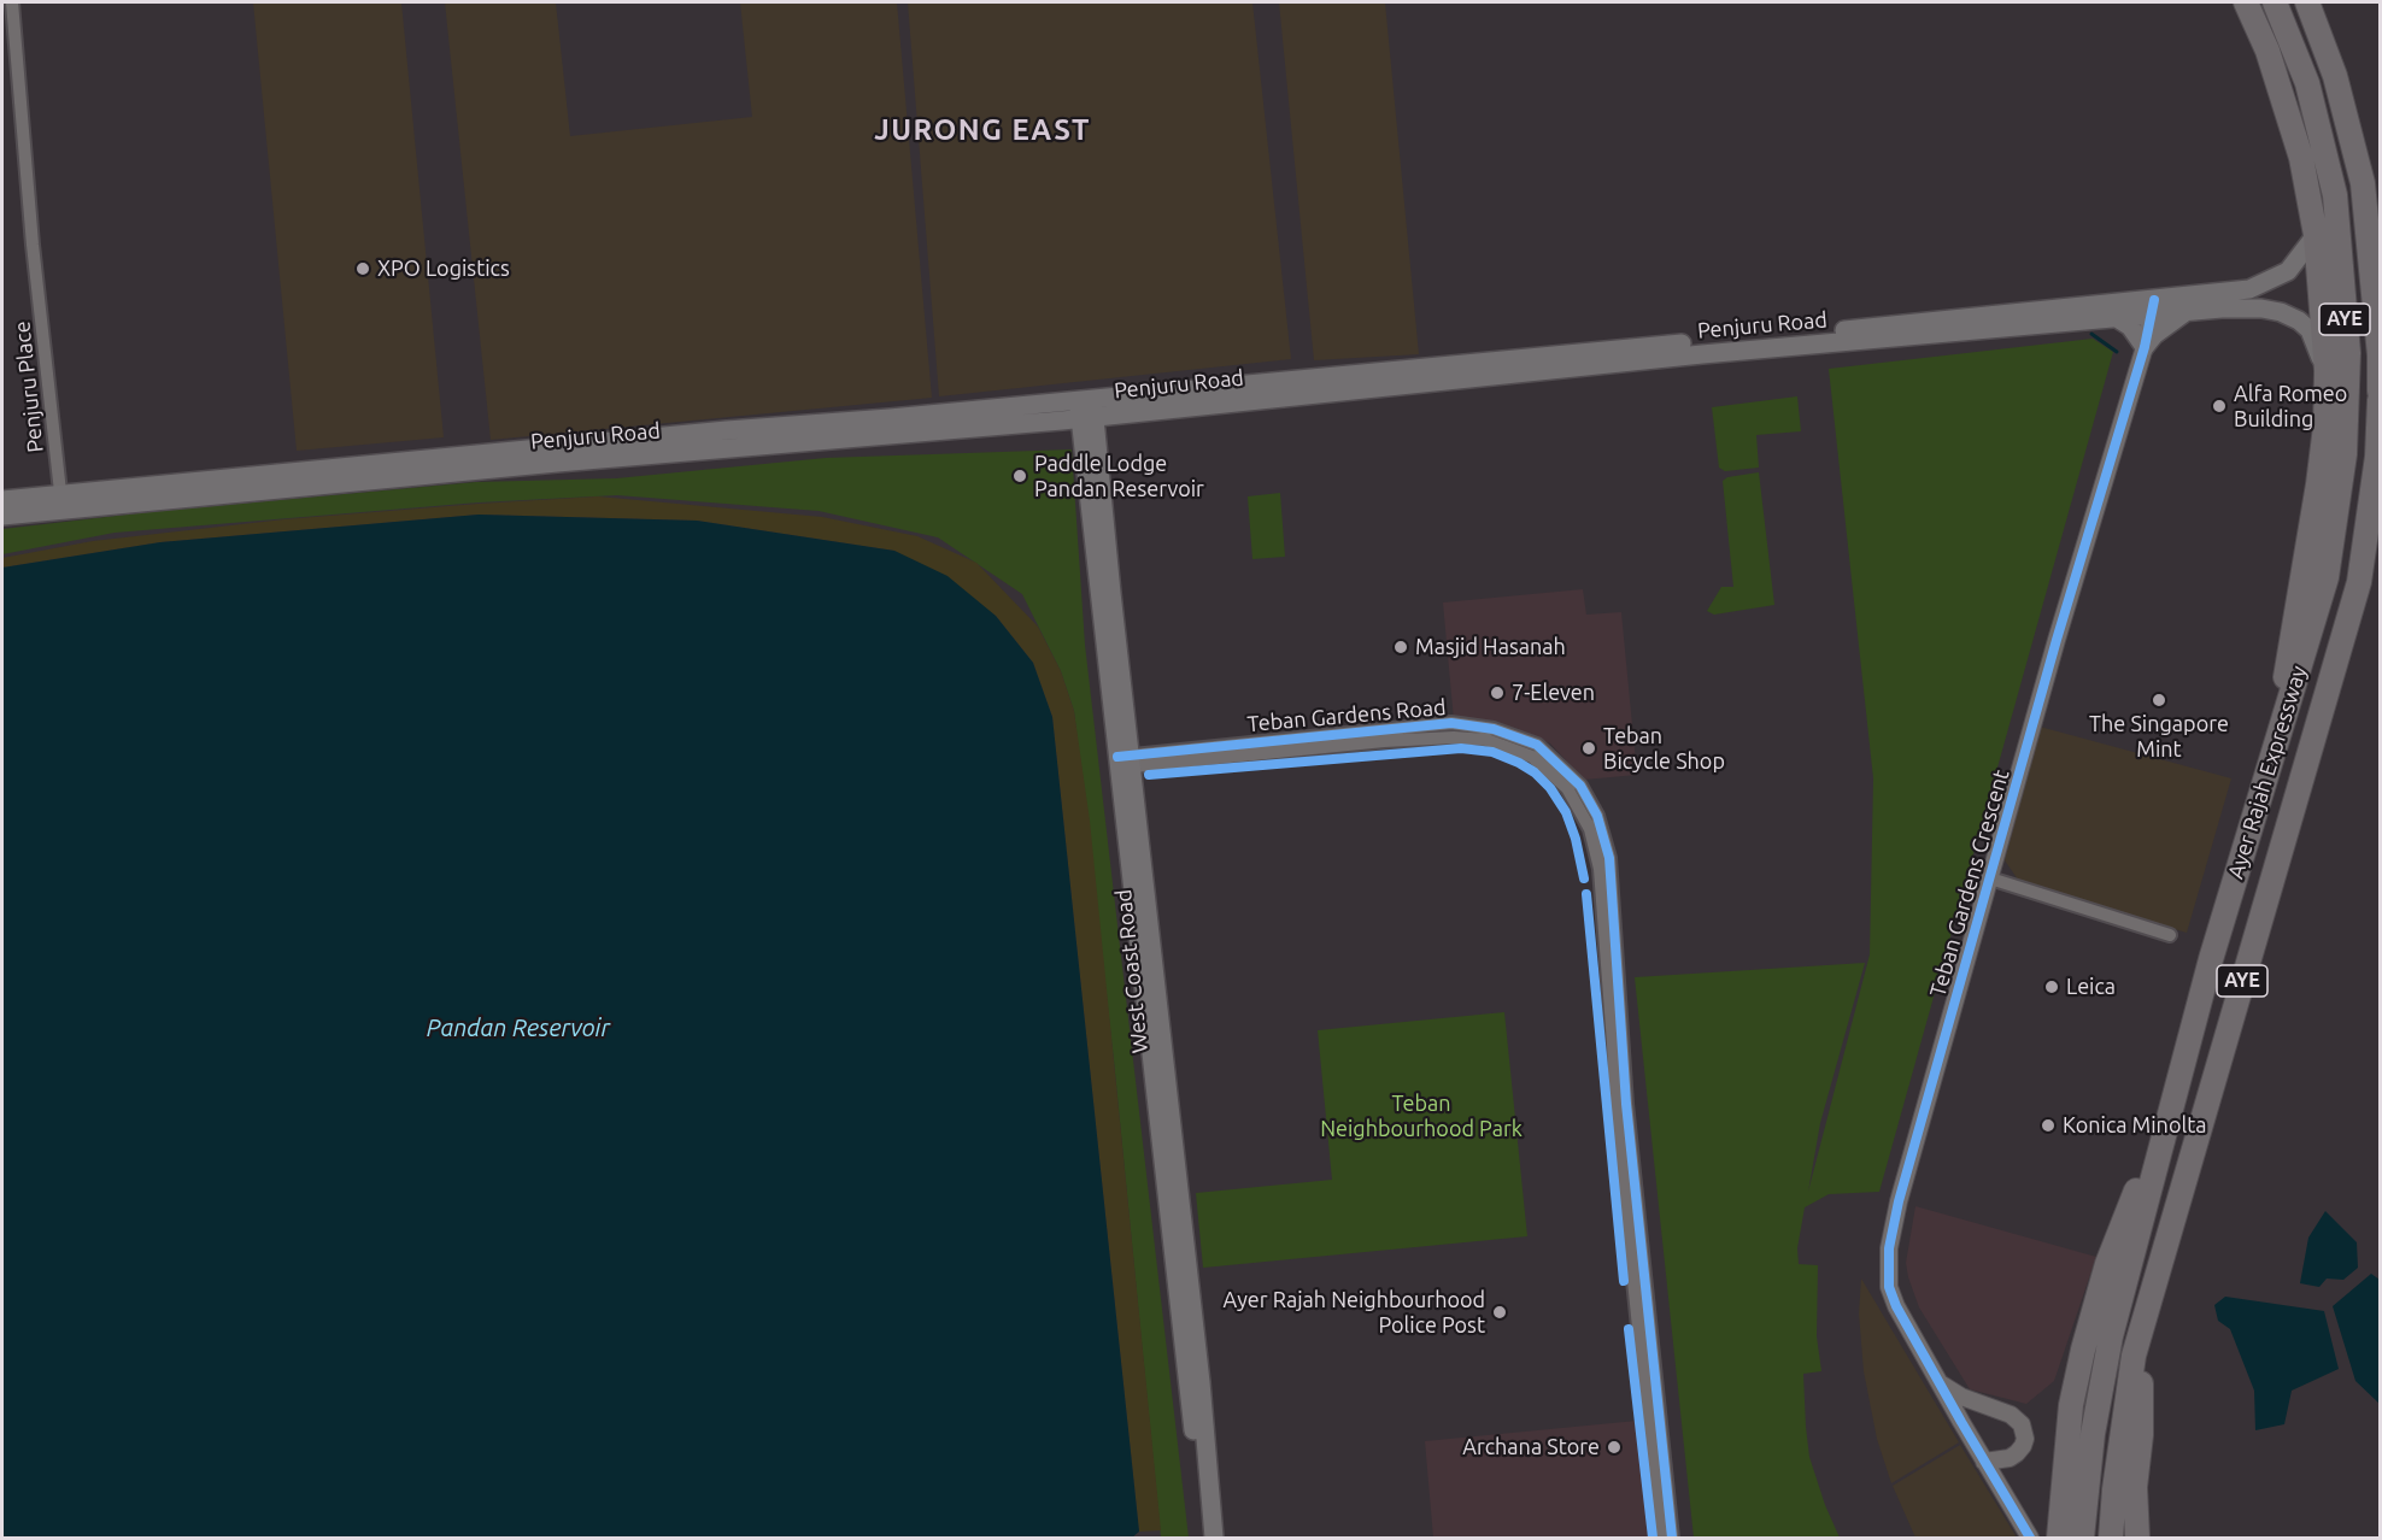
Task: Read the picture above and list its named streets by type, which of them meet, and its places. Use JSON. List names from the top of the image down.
{
  "streets": {
    "highway": ["AYE", "Ayer Rajah Expressway"],
    "main road": ["Penjuru Road", "West Coast Road"],
    "street": ["Penjuru Place", "Teban Gardens Road", "Teban Gardens Crescent"]
  },
  "crossings": [
    ["Penjuru Road", "Penjuru Place"],
    ["Penjuru Road", "Teban Gardens Crescent"],
    ["Penjuru Road", "West Coast Road"],
    ["Teban Gardens Road", "West Coast Road"]
  ],
  "districts": ["JURONG EAST"],
  "water": ["Pandan Reservoir"],
  "parks": ["Teban Neighbourhood Park"],
  "places": [
    "XPO Logistics",
    "Alfa Romeo Building",
    "Paddle Lodge Pandan Reservoir",
    "Masjid Hasanah",
    "7-Eleven",
    "The Singapore Mint",
    "Teban Bicycle Shop",
    "Leica",
    "Konica Minolta",
    "Ayer Rajah Neighbourhood Police Post",
    "Archana Store"
  ]
}
